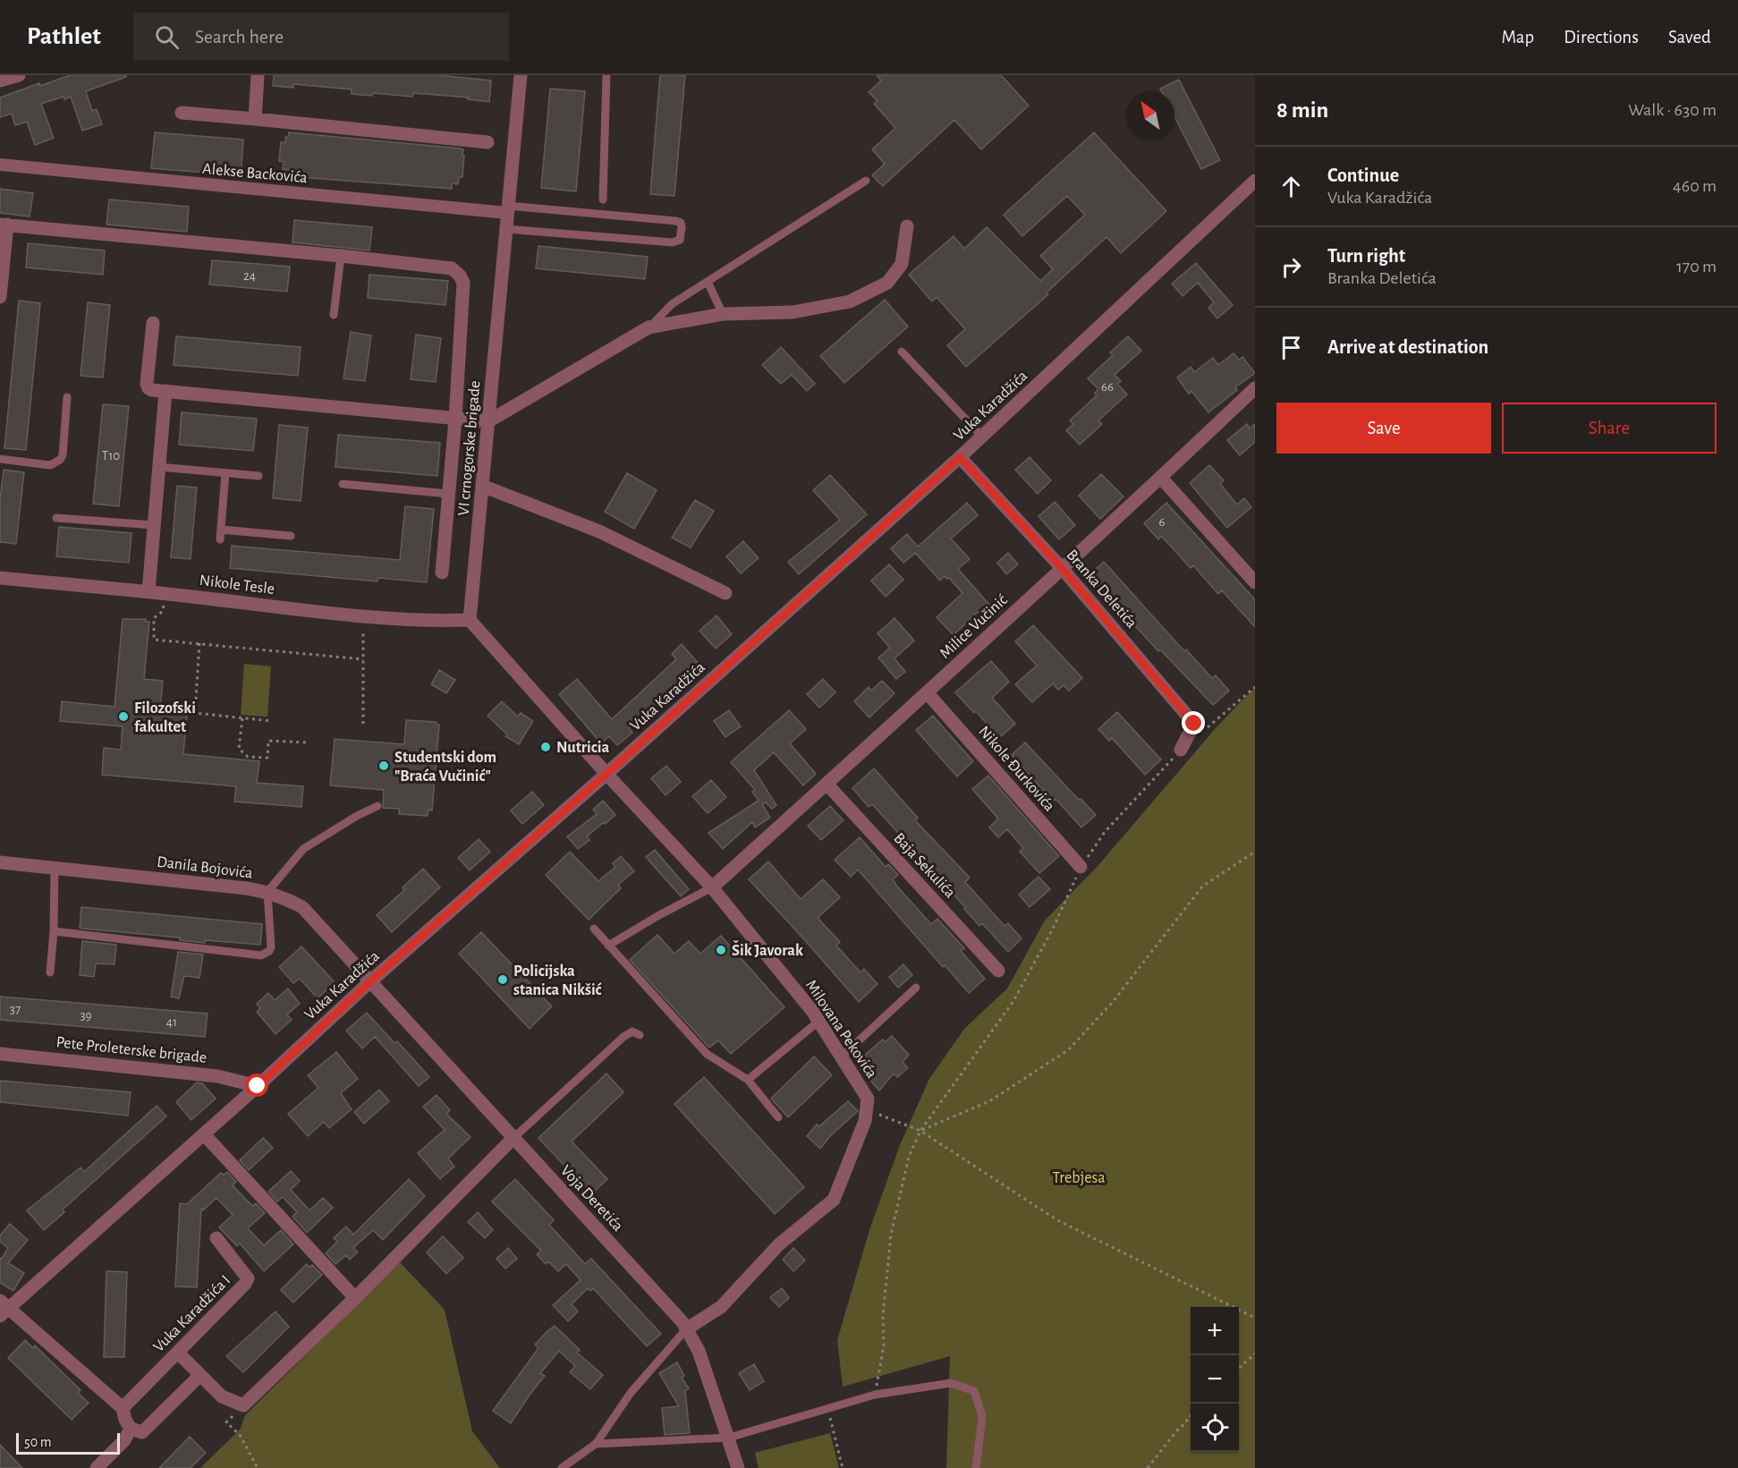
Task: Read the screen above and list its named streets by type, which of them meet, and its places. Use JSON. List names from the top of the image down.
{
  "streets": {
    "street": [
      "Alekse Backovića",
      "Vuka Karadžića",
      "VI crnogorske brigade",
      "Nikole Tesle",
      "Branka Deletića",
      "Milice Vučinić",
      "Nikole Đurkovića",
      "Baja Sekulića",
      "Danila Bojovića",
      "Milovana Pekovića",
      "Pete Proleterske brigade",
      "Voja Deretića",
      "Vuka Karadžića I"
    ]
  },
  "crossings": [
    ["Alekse Backovića", "VI crnogorske brigade"],
    ["Vuka Karadžića", "Branka Deletića"],
    ["Vuka Karadžića", "Danila Bojovića"],
    ["Vuka Karadžića", "Milovana Pekovića"],
    ["Vuka Karadžića", "Pete Proleterske brigade"],
    ["Vuka Karadžića", "Voja Deretića"],
    ["VI crnogorske brigade", "Nikole Tesle"],
    ["Branka Deletića", "Milice Vučinić"],
    ["Milice Vučinić", "Nikole Đurkovića"],
    ["Milice Vučinić", "Baja Sekulića"],
    ["Milice Vučinić", "Milovana Pekovića"],
    ["Danila Bojovića", "Voja Deretića"]
  ],
  "parks": ["Trebjesa"],
  "places": [
    "Filozofski fakultet",
    "Nutricia",
    "Studentski dom \"Braća Vučinić\"",
    "Šik Javorak",
    "Policijska stanica Nikšić"
  ],
  "house_numbers": [
    "24",
    "66",
    "T10",
    "6",
    "37",
    "39",
    "41"
  ],
  "scale_bar": "50 m",
  "north": "top left",
  "page": {
    "header": "Pathlet",
    "search": "Search here",
    "nav": ["Map", "Directions", "Saved"],
    "heading": ["8 min", "Walk · 630 m"],
    "list": [
      ["Continue", "Vuka Karadžića", "460 m"],
      ["Turn right", "Branka Deletića", "170 m"],
      "Arrive at destination"
    ],
    "buttons": ["Save", "Share"],
    "map_buttons": ["+", "−"],
    "scale": "50 m"
  }
}
